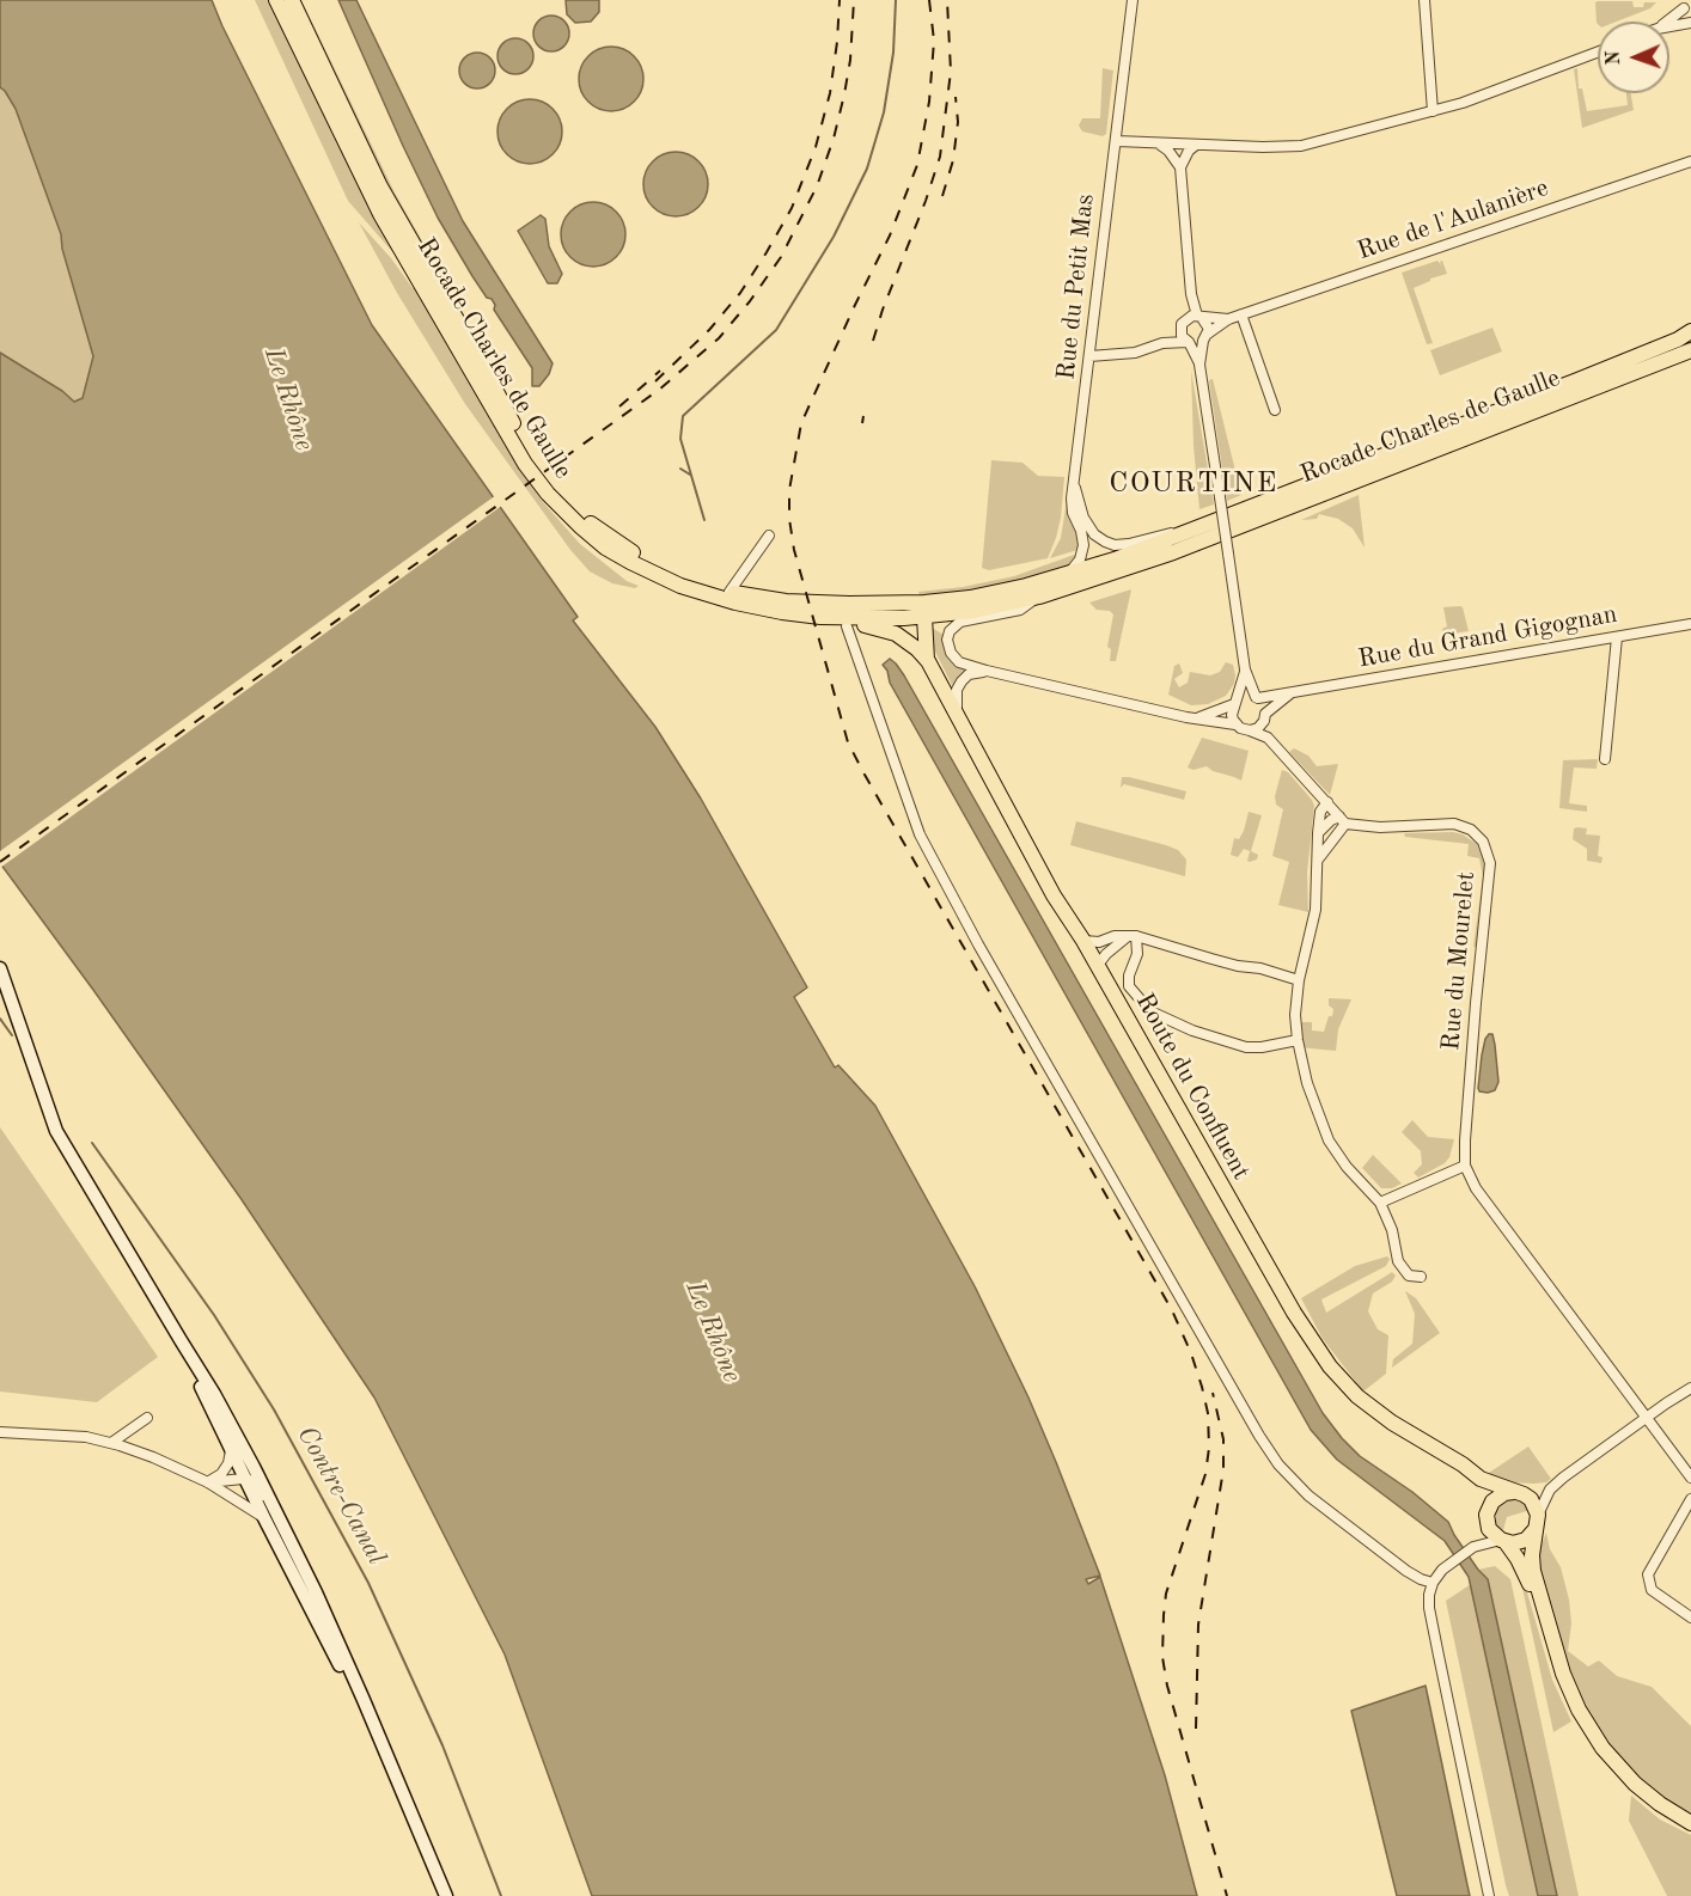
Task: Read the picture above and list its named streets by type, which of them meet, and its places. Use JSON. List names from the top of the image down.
{
  "streets": {
    "main road": ["Rocade Charles de Gaulle", "Route du Confluent"],
    "street": [
      "Rue de l'Aulanière",
      "Rue du Petit Mas",
      "Rue du Grand Gigognan",
      "Rue du Mourelet"
    ]
  },
  "crossings": [
    ["Rue du Petit Mas", "Rocade Charles de Gaulle"]
  ],
  "districts": ["COURTINE"],
  "water": ["Le Rhône", "Contre-Canal"],
  "north": "left"
}
